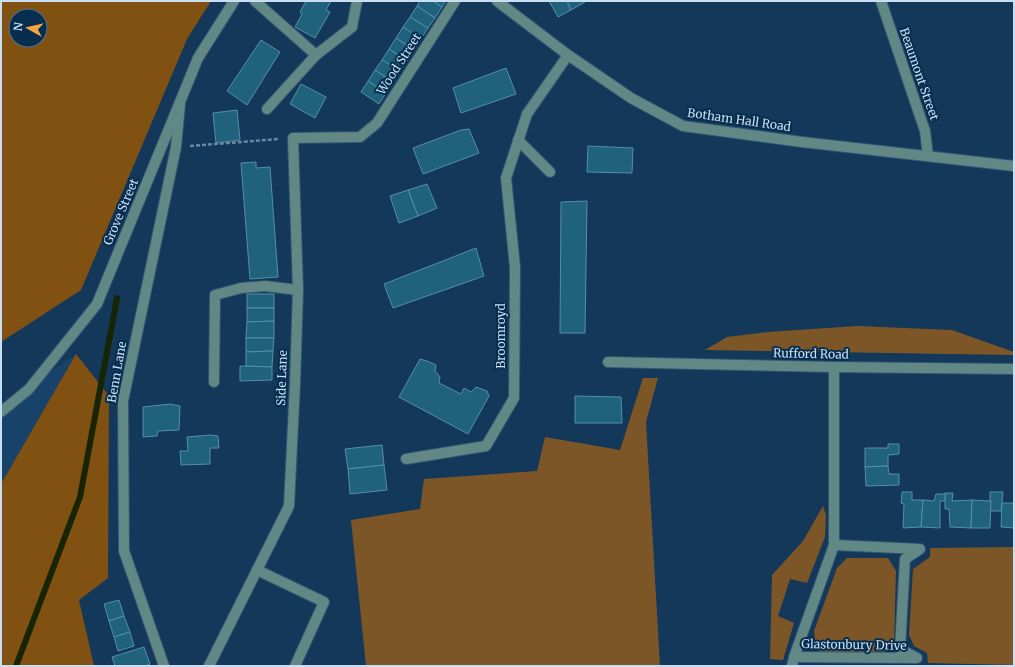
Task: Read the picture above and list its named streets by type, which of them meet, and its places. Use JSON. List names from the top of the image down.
{
  "streets": {
    "street": [
      "Wood Street",
      "Beaumont Street",
      "Botham Hall Road",
      "Grove Street",
      "Broomroyd",
      "Rufford Road",
      "Benn Lane",
      "Side Lane",
      "Glastonbury Drive"
    ]
  },
  "crossings": [
    ["Wood Street", "Side Lane"],
    ["Beaumont Street", "Botham Hall Road"],
    ["Botham Hall Road", "Broomroyd"],
    ["Grove Street", "Benn Lane"],
    ["Rufford Road", "Glastonbury Drive"]
  ],
  "north": "left"
}
